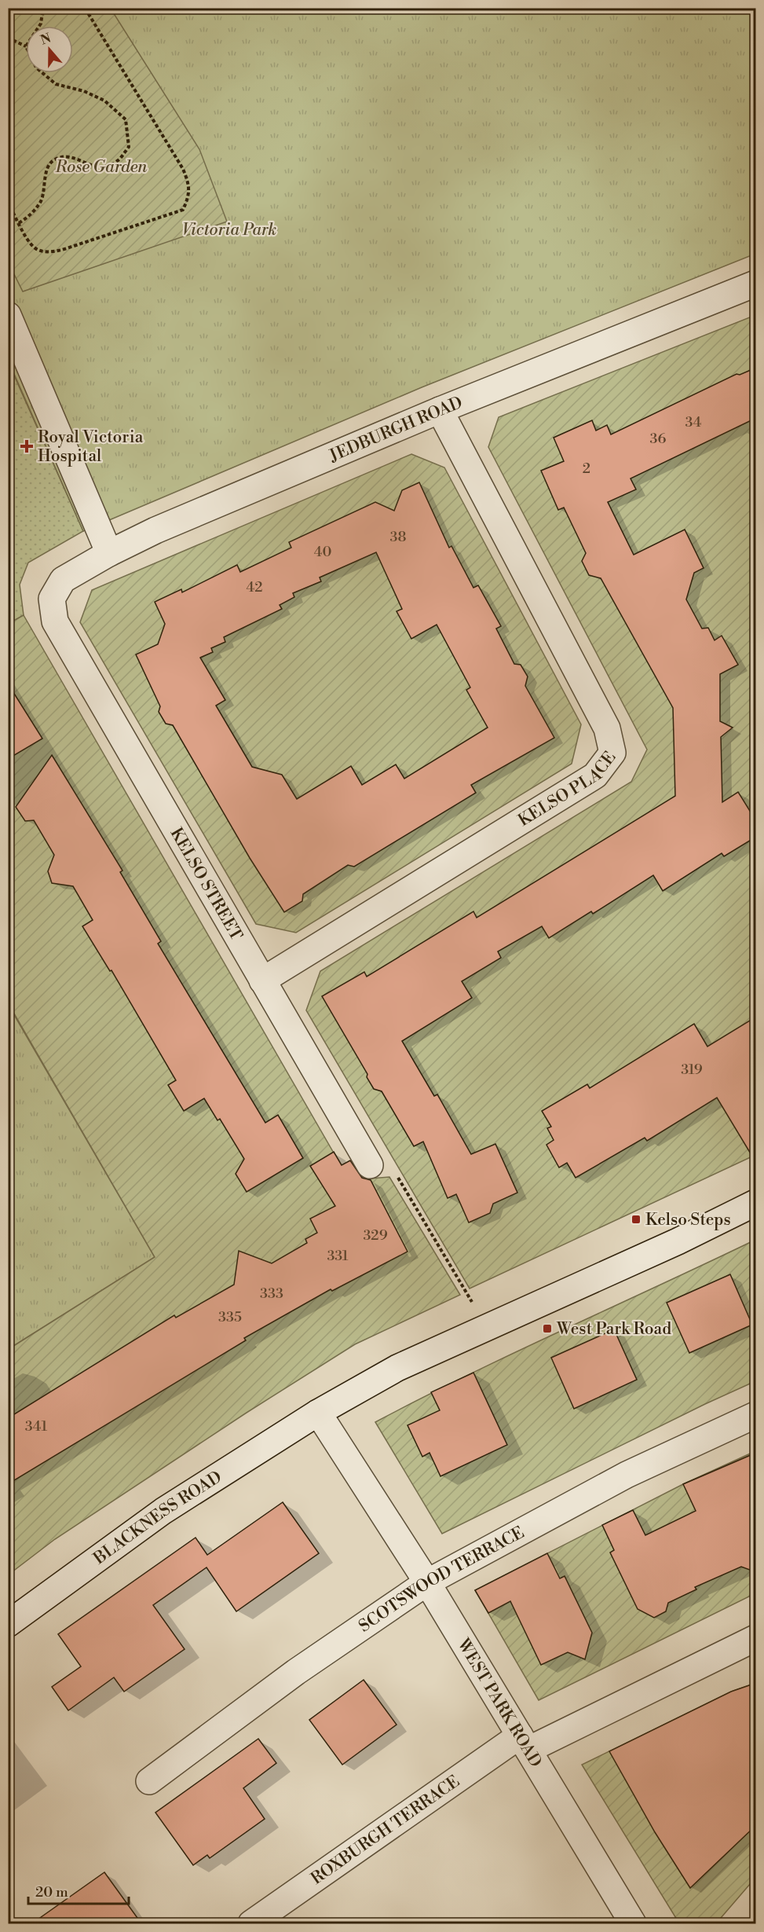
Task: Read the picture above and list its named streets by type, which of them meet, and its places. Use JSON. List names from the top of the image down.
{
  "streets": {
    "street": [
      "JEDBURGH ROAD",
      "KELSO PLACE",
      "KELSO STREET",
      "BLACKNESS ROAD",
      "SCOTSWOOD TERRACE",
      "WEST PARK ROAD",
      "ROXBURGH TERRACE"
    ]
  },
  "crossings": [
    ["JEDBURGH ROAD", "KELSO PLACE"],
    ["JEDBURGH ROAD", "KELSO STREET"],
    ["KELSO PLACE", "KELSO STREET"],
    ["BLACKNESS ROAD", "WEST PARK ROAD"],
    ["SCOTSWOOD TERRACE", "WEST PARK ROAD"],
    ["WEST PARK ROAD", "ROXBURGH TERRACE"]
  ],
  "parks": ["Rose Garden", "Victoria Park"],
  "places": {
    "health": ["Royal Victoria Hospital"],
    "transit": ["Kelso Steps", "West Park Road"]
  },
  "house_numbers": [
    "34",
    "36",
    "2",
    "38",
    "40",
    "42",
    "319",
    "329",
    "331",
    "333",
    "335",
    "341"
  ],
  "scale_bar": "20 m",
  "north": "top"
}
